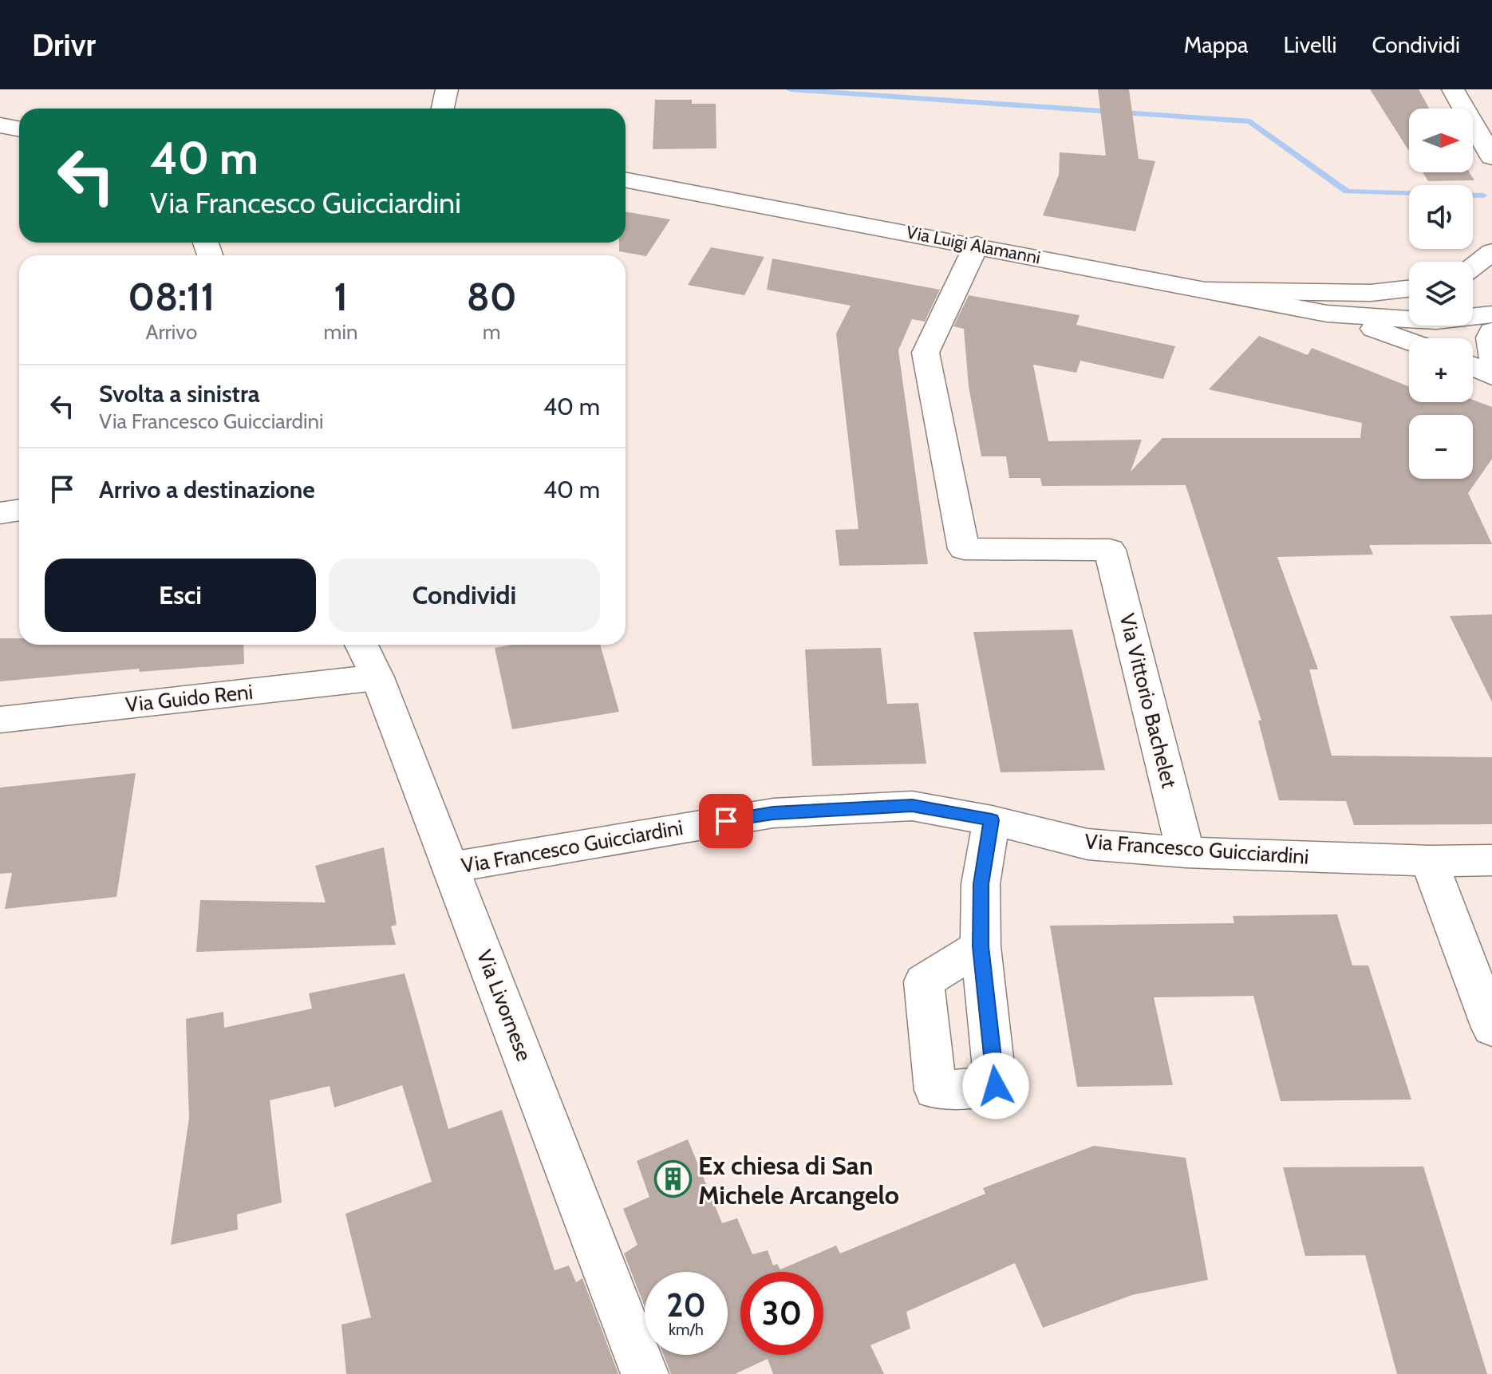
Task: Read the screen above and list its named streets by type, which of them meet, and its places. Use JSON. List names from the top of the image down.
{
  "streets": {
    "street": [
      "Via Luigi Alamanni",
      "Via Guido Reni",
      "Via Vittorio Bachelet",
      "Via Francesco Guicciardini",
      "Via Livornese"
    ]
  },
  "crossings": [
    ["Via Luigi Alamanni", "Via Vittorio Bachelet"],
    ["Via Guido Reni", "Via Livornese"],
    ["Via Vittorio Bachelet", "Via Francesco Guicciardini"],
    ["Via Francesco Guicciardini", "Via Livornese"]
  ],
  "places": {
    "building": ["Ex chiesa di San Michele Arcangelo"]
  },
  "north": "right",
  "page": {
    "header": "Drivr",
    "nav": ["Mappa", "Livelli", "Condividi"],
    "map_buttons": ["+", "−"],
    "turn": ["40 m", "Via Francesco Guicciardini"],
    "eta": [
      "08:11",
      "Arrivo",
      "1",
      "min",
      "80",
      "m"
    ],
    "list": [
      {
        "name": "Svolta a sinistra",
        "note": "Via Francesco Guicciardini",
        "value": "40 m"
      },
      {
        "name": "Arrivo a destinazione",
        "value": "40 m"
      }
    ],
    "buttons": ["Esci", "Condividi"],
    "speed": "20 km/h",
    "limit": "30"
  }
}
